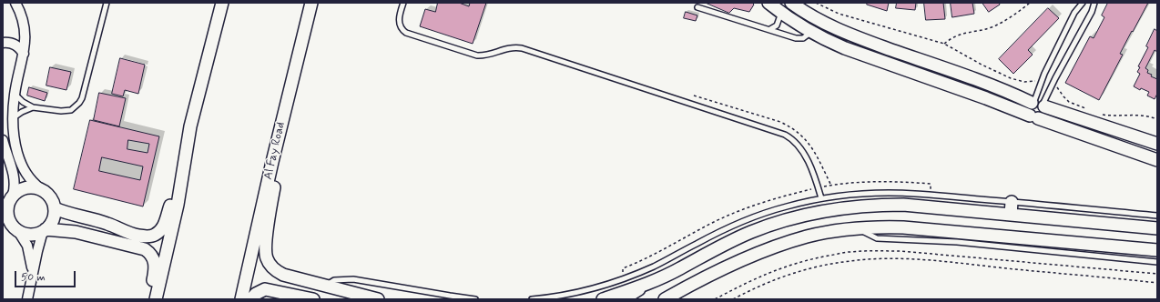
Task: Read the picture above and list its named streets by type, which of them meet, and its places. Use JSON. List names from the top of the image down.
{
  "streets": {
    "street": ["Al Fay Road"]
  },
  "scale_bar": "50 m"
}
